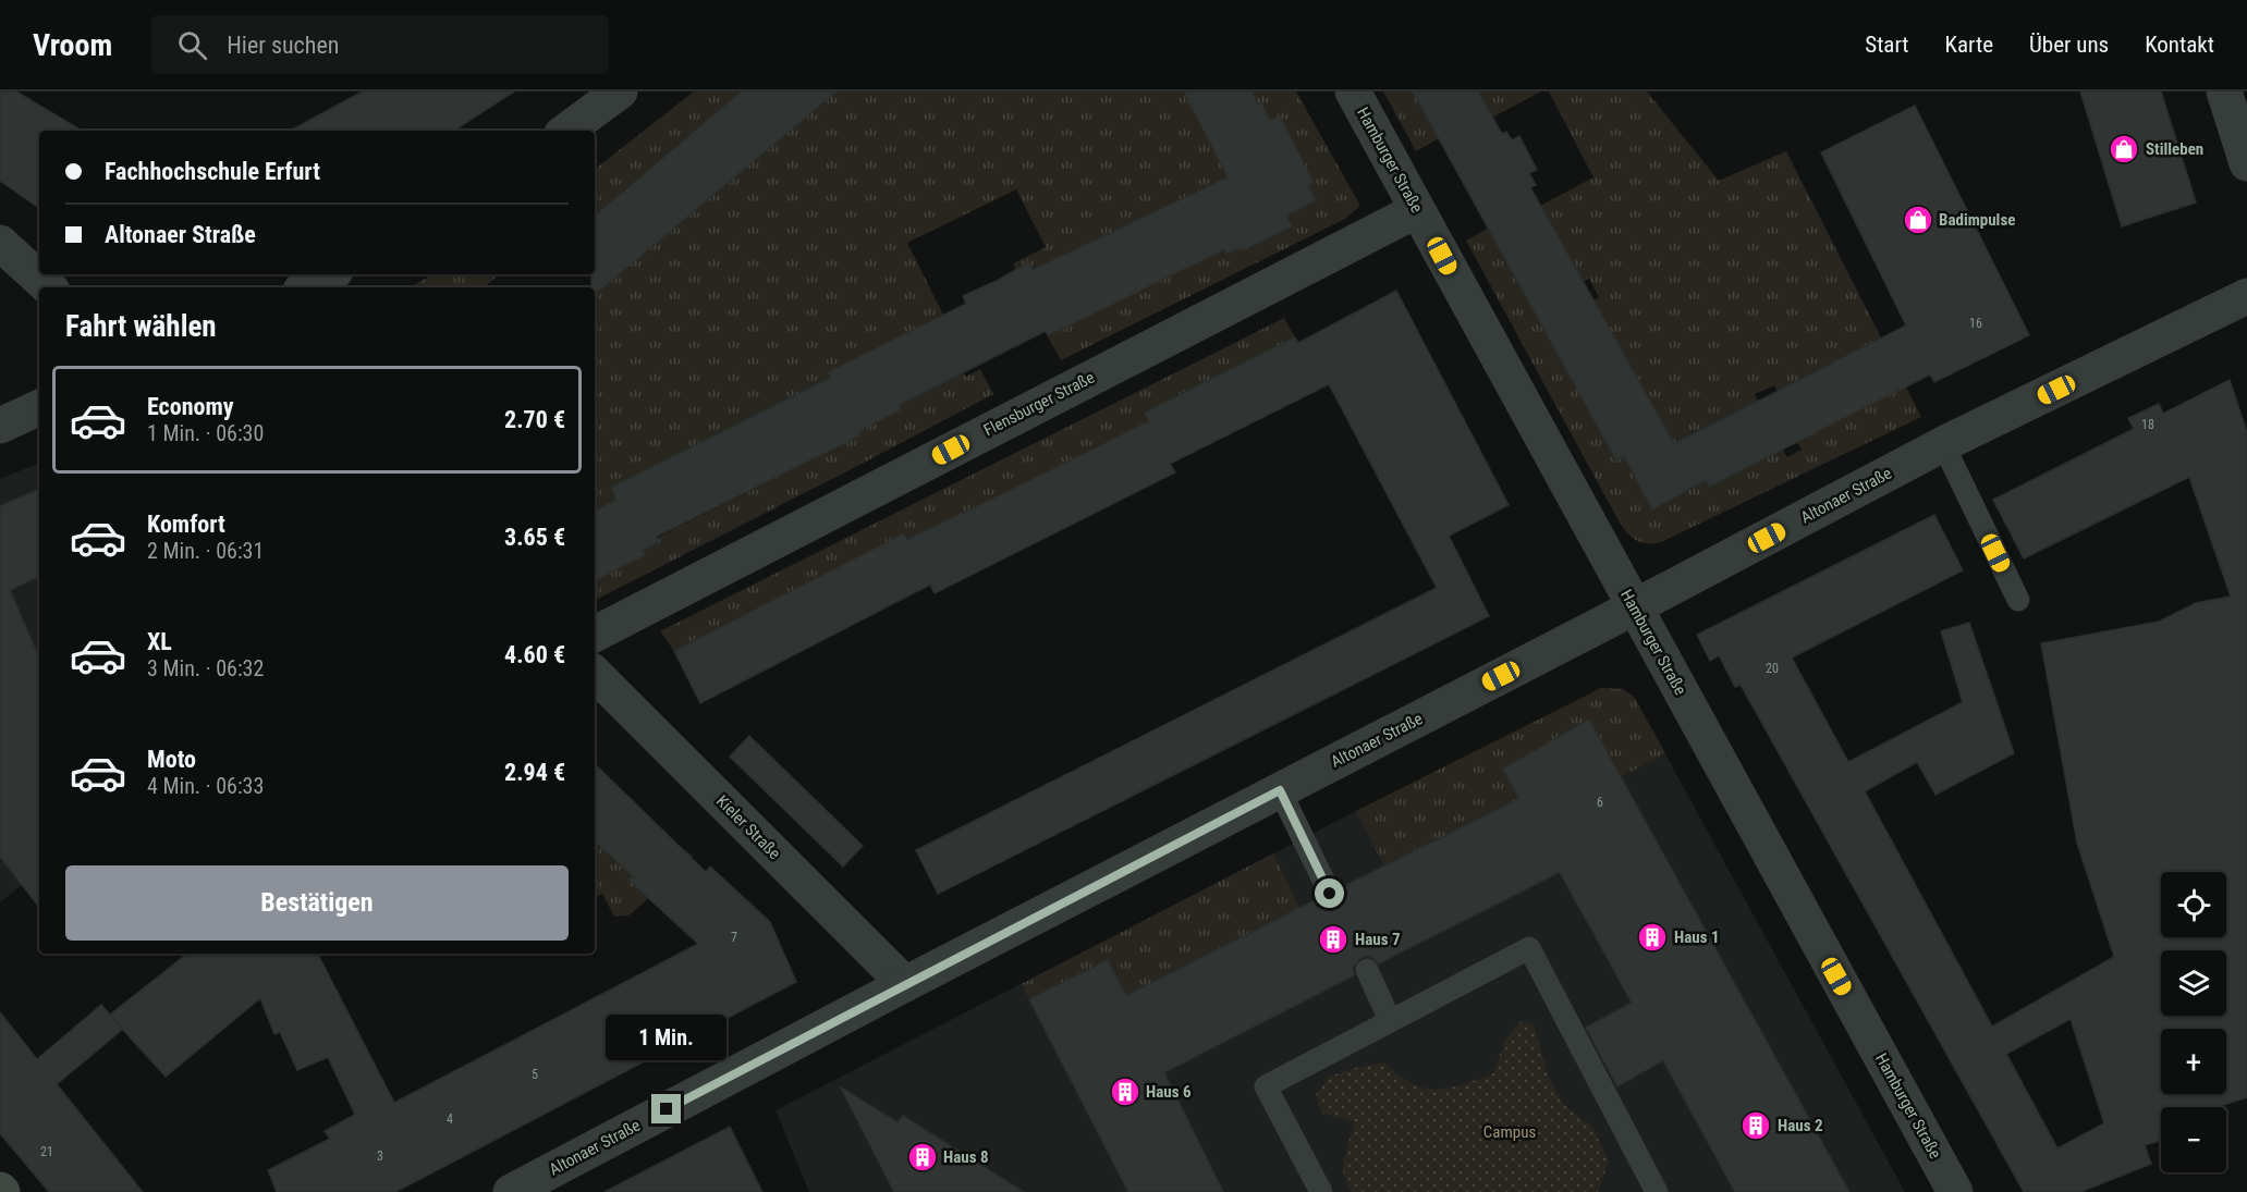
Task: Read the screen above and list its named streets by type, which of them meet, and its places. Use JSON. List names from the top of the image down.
{
  "streets": {
    "street": [
      "Hamburger Straße",
      "Flensburger Straße",
      "Altonaer Straße",
      "Kieler Straße"
    ]
  },
  "crossings": [
    ["Hamburger Straße", "Flensburger Straße"],
    ["Hamburger Straße", "Altonaer Straße"],
    ["Altonaer Straße", "Kieler Straße"]
  ],
  "parks": ["Campus"],
  "places": {
    "shop": ["Stilleben", "Badimpulse"],
    "building": [
      "Haus 1",
      "Haus 7",
      "Haus 6",
      "Haus 2",
      "Haus 8"
    ]
  },
  "house_numbers": [
    "16",
    "18",
    "20",
    "6",
    "7",
    "5",
    "4",
    "21",
    "3"
  ],
  "page": {
    "header": "Vroom",
    "search": "Hier suchen",
    "nav": [
      "Start",
      "Karte",
      "Über uns",
      "Kontakt"
    ],
    "banner": ["Fachhochschule Erfurt", "Altonaer Straße"],
    "heading": "Fahrt wählen",
    "list": [
      {
        "name": "Economy",
        "note": "1 Min. · 06:30",
        "value": "2.70 €"
      },
      {
        "name": "Komfort",
        "note": "2 Min. · 06:31",
        "value": "3.65 €"
      },
      {
        "name": "XL",
        "note": "3 Min. · 06:32",
        "value": "4.60 €"
      },
      {
        "name": "Moto",
        "note": "4 Min. · 06:33",
        "value": "2.94 €"
      }
    ],
    "buttons": "Bestätigen",
    "map_buttons": ["+", "−"],
    "bubble": "1 Min."
  }
}
